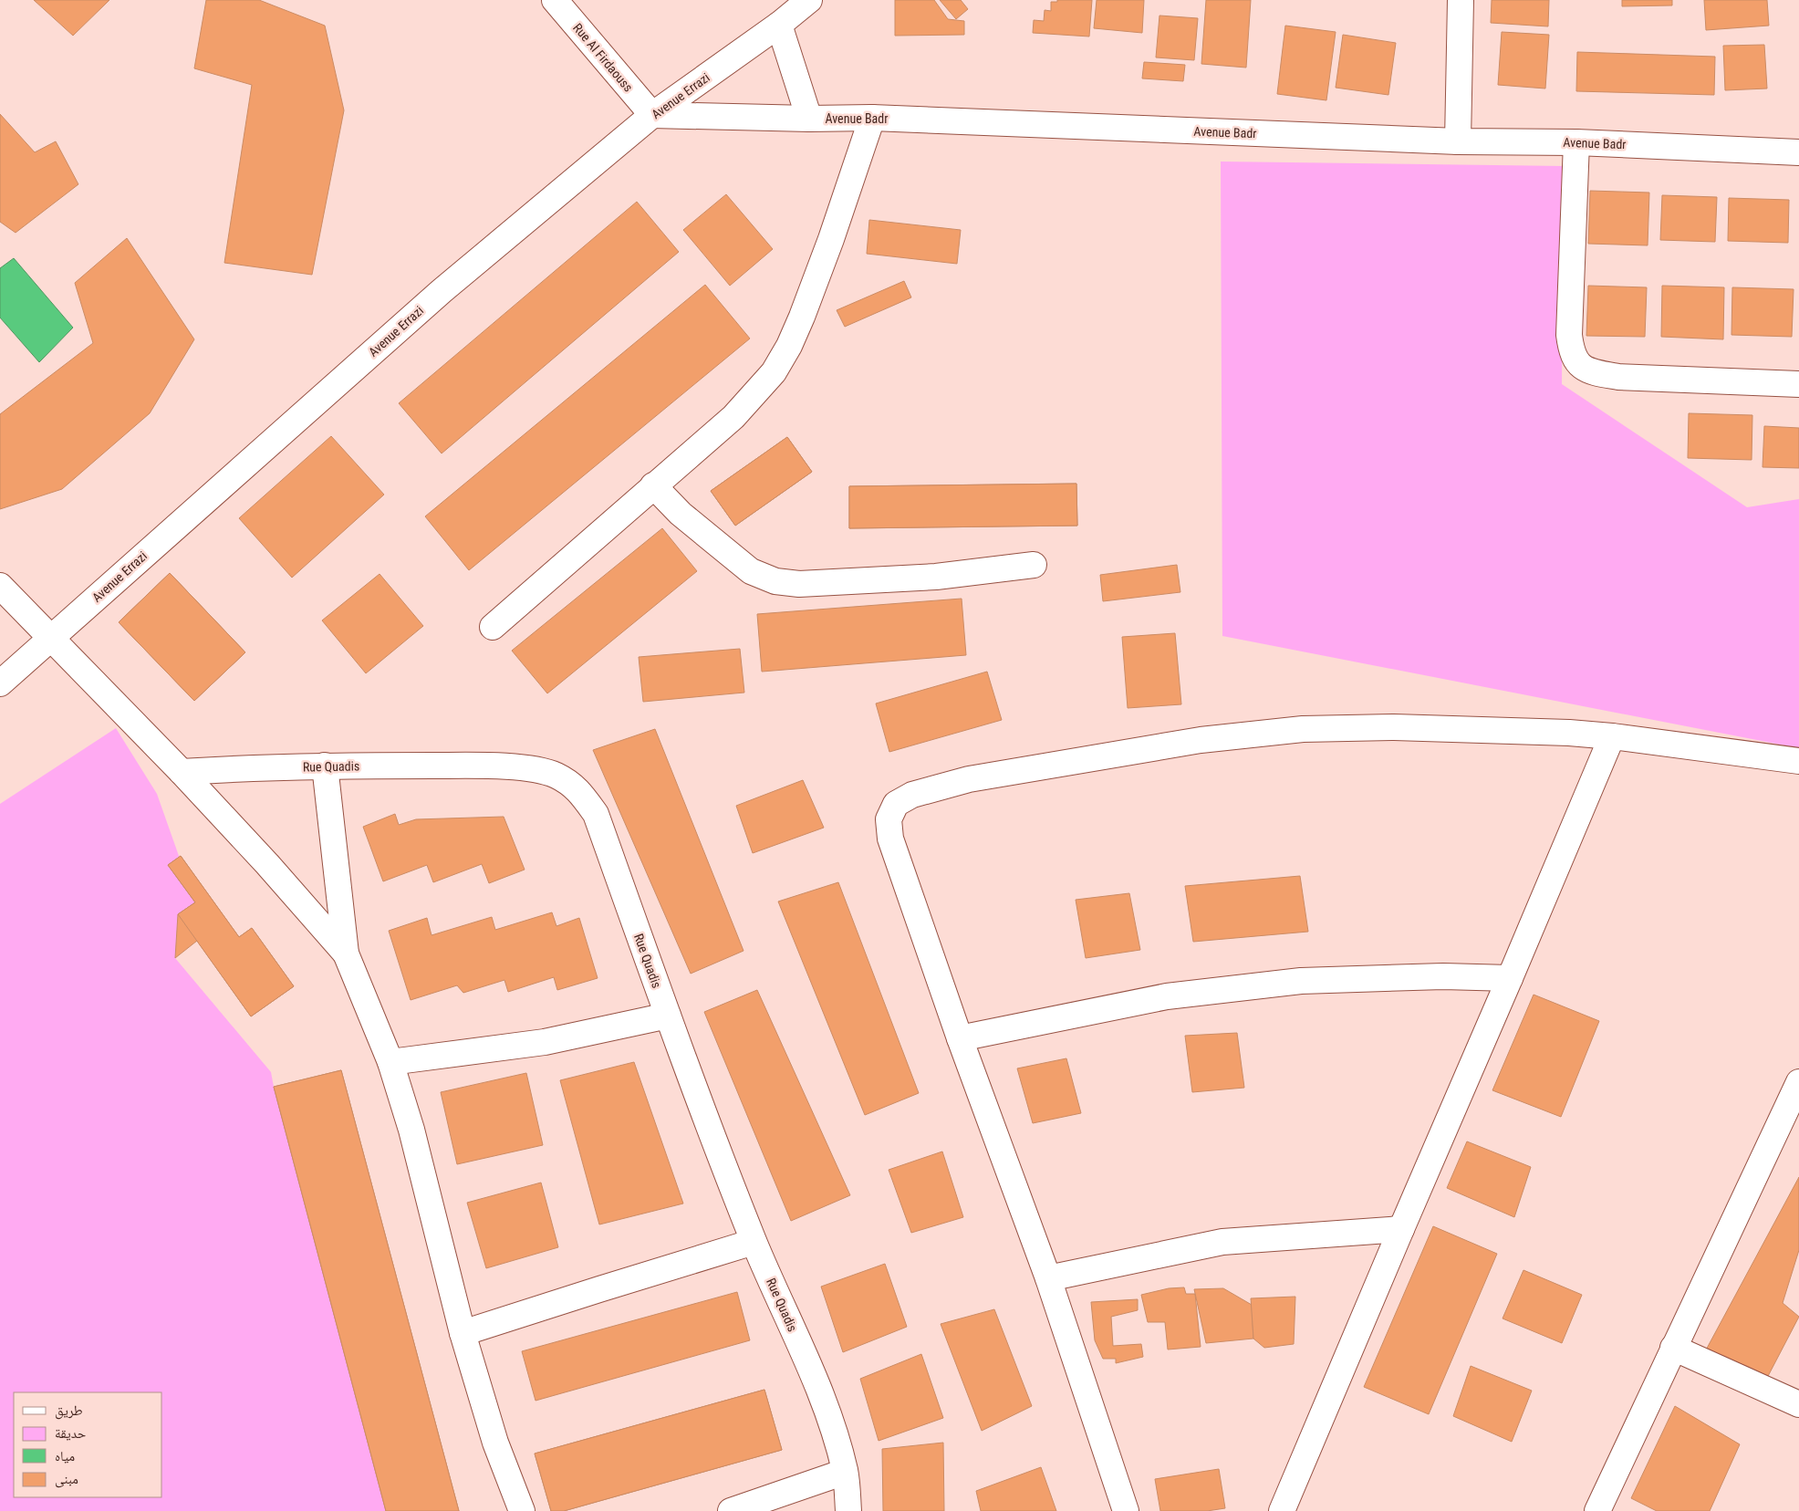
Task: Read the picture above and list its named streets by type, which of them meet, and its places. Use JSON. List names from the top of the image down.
{
  "streets": {
    "street": [
      "Rue Al Firdaouss",
      "Avenue Errazi",
      "Avenue Badr",
      "Rue Quadis"
    ]
  },
  "crossings": [
    ["Rue Al Firdaouss", "Avenue Errazi"],
    ["Rue Al Firdaouss", "Avenue Badr"],
    ["Avenue Errazi", "Avenue Badr"]
  ],
  "legend": [
    "طريق",
    "حديقة",
    "مياه",
    "مبنى"
  ]
}
